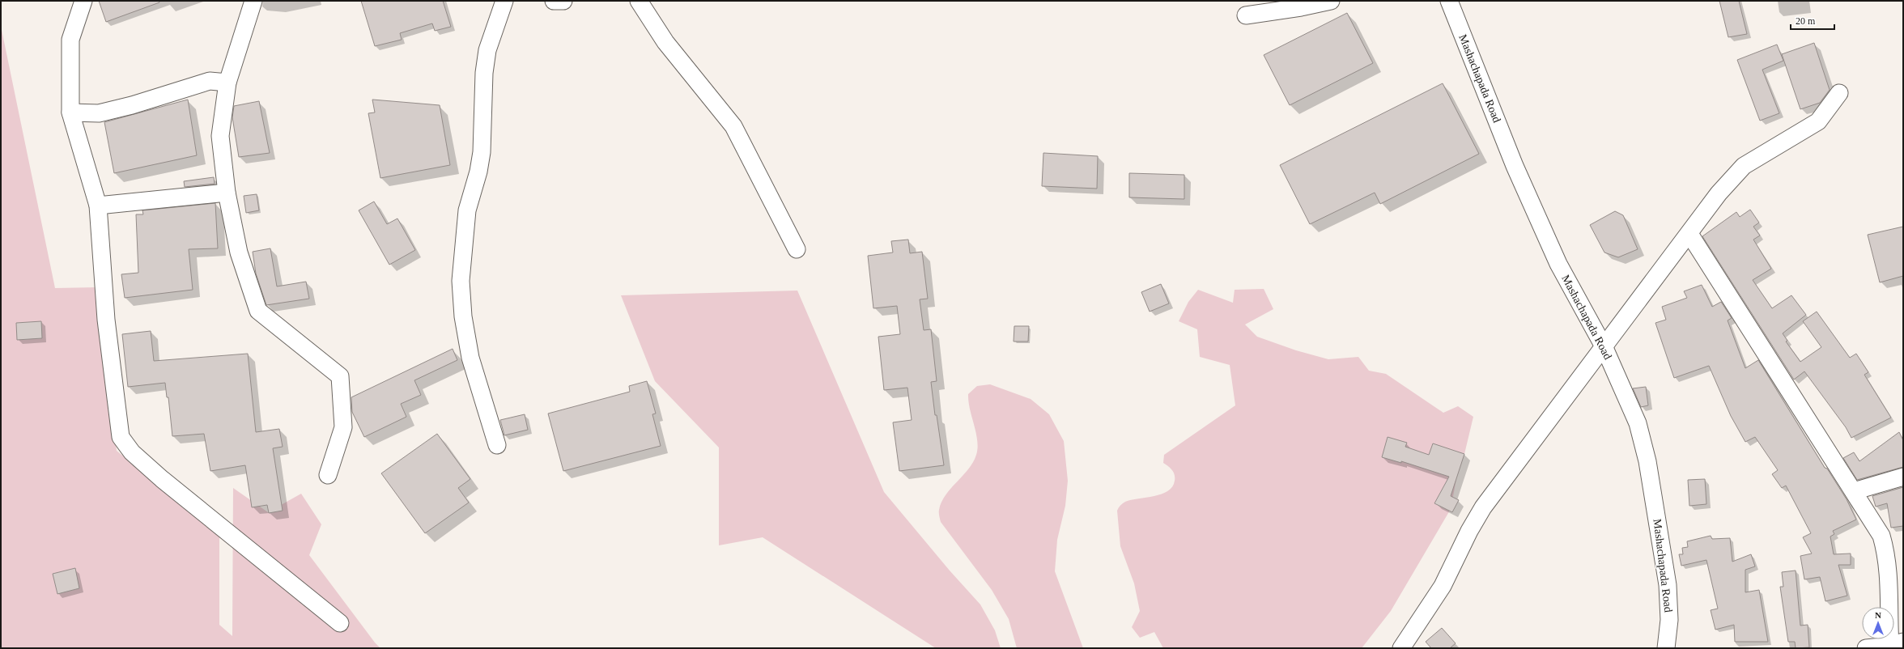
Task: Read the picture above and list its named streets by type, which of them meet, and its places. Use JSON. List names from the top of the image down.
{
  "streets": {
    "street": ["Mashachapada Road"]
  },
  "scale_bar": "20 m",
  "north": "top"
}
